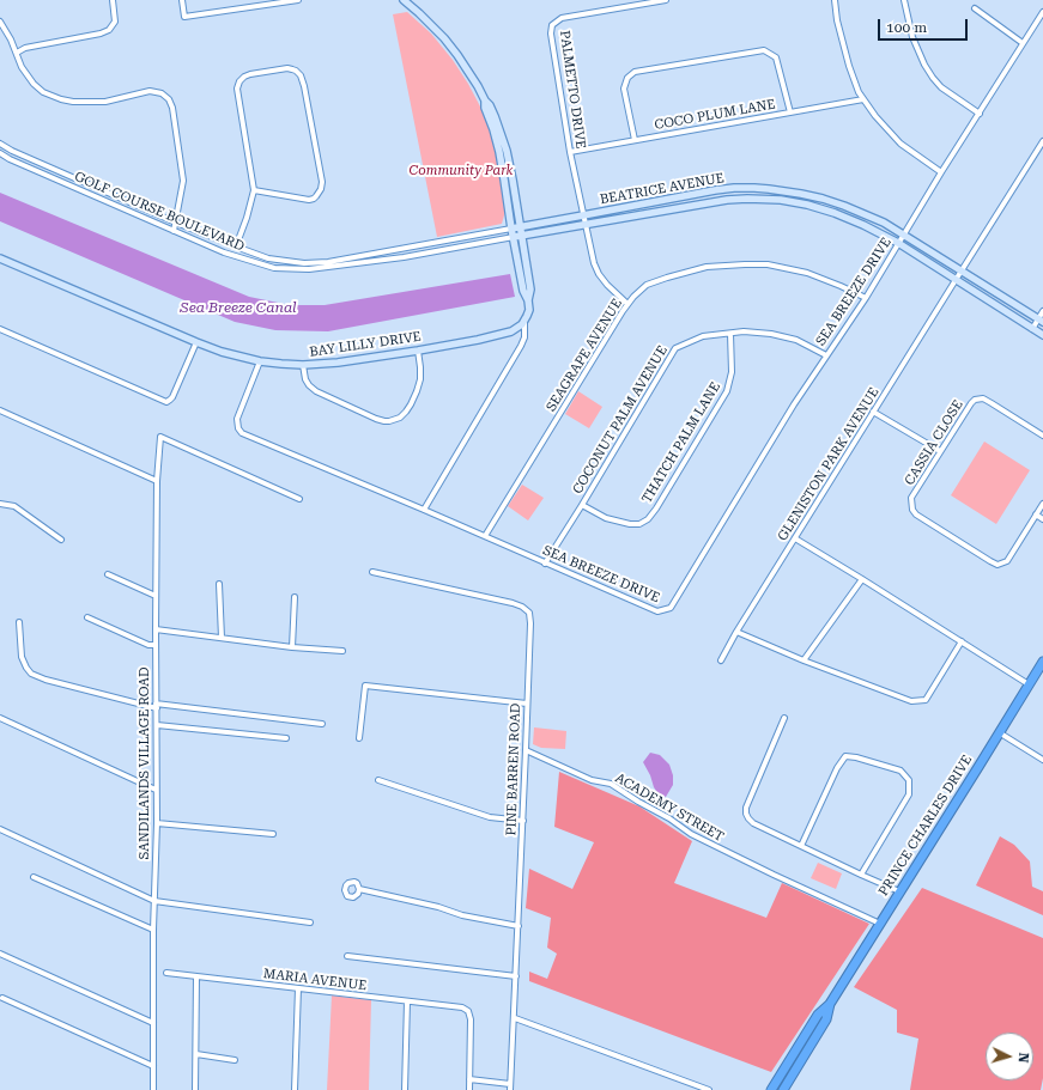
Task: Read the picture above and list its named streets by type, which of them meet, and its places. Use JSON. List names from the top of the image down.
{
  "streets": {
    "highway": ["PRINCE CHARLES DRIVE"],
    "main road": ["BEATRICE AVENUE", "BAY LILLY DRIVE"],
    "street": [
      "PALMETTO DRIVE",
      "COCO PLUM LANE",
      "GOLF COURSE BOULEVARD",
      "SEA BREEZE DRIVE",
      "SEAGRAPE AVENUE",
      "COCONUT PALM AVENUE",
      "THATCH PALM LANE",
      "CASSIA CLOSE",
      "GLENISTON PARK AVENUE",
      "SANDILANDS VILLAGE ROAD",
      "PINE BARREN ROAD",
      "ACADEMY STREET",
      "MARIA AVENUE"
    ]
  },
  "crossings": [
    ["PALMETTO DRIVE", "COCO PLUM LANE"],
    ["PALMETTO DRIVE", "BEATRICE AVENUE"],
    ["PALMETTO DRIVE", "SEAGRAPE AVENUE"],
    ["BEATRICE AVENUE", "GOLF COURSE BOULEVARD"],
    ["BEATRICE AVENUE", "SEA BREEZE DRIVE"],
    ["BEATRICE AVENUE", "GLENISTON PARK AVENUE"],
    ["SEA BREEZE DRIVE", "BAY LILLY DRIVE"],
    ["SEA BREEZE DRIVE", "SEAGRAPE AVENUE"],
    ["SEA BREEZE DRIVE", "COCONUT PALM AVENUE"],
    ["COCONUT PALM AVENUE", "THATCH PALM LANE"],
    ["PINE BARREN ROAD", "ACADEMY STREET"],
    ["ACADEMY STREET", "PRINCE CHARLES DRIVE"]
  ],
  "water": ["Sea Breeze Canal"],
  "parks": ["Community Park"],
  "scale_bar": "100 m",
  "north": "right"
}
